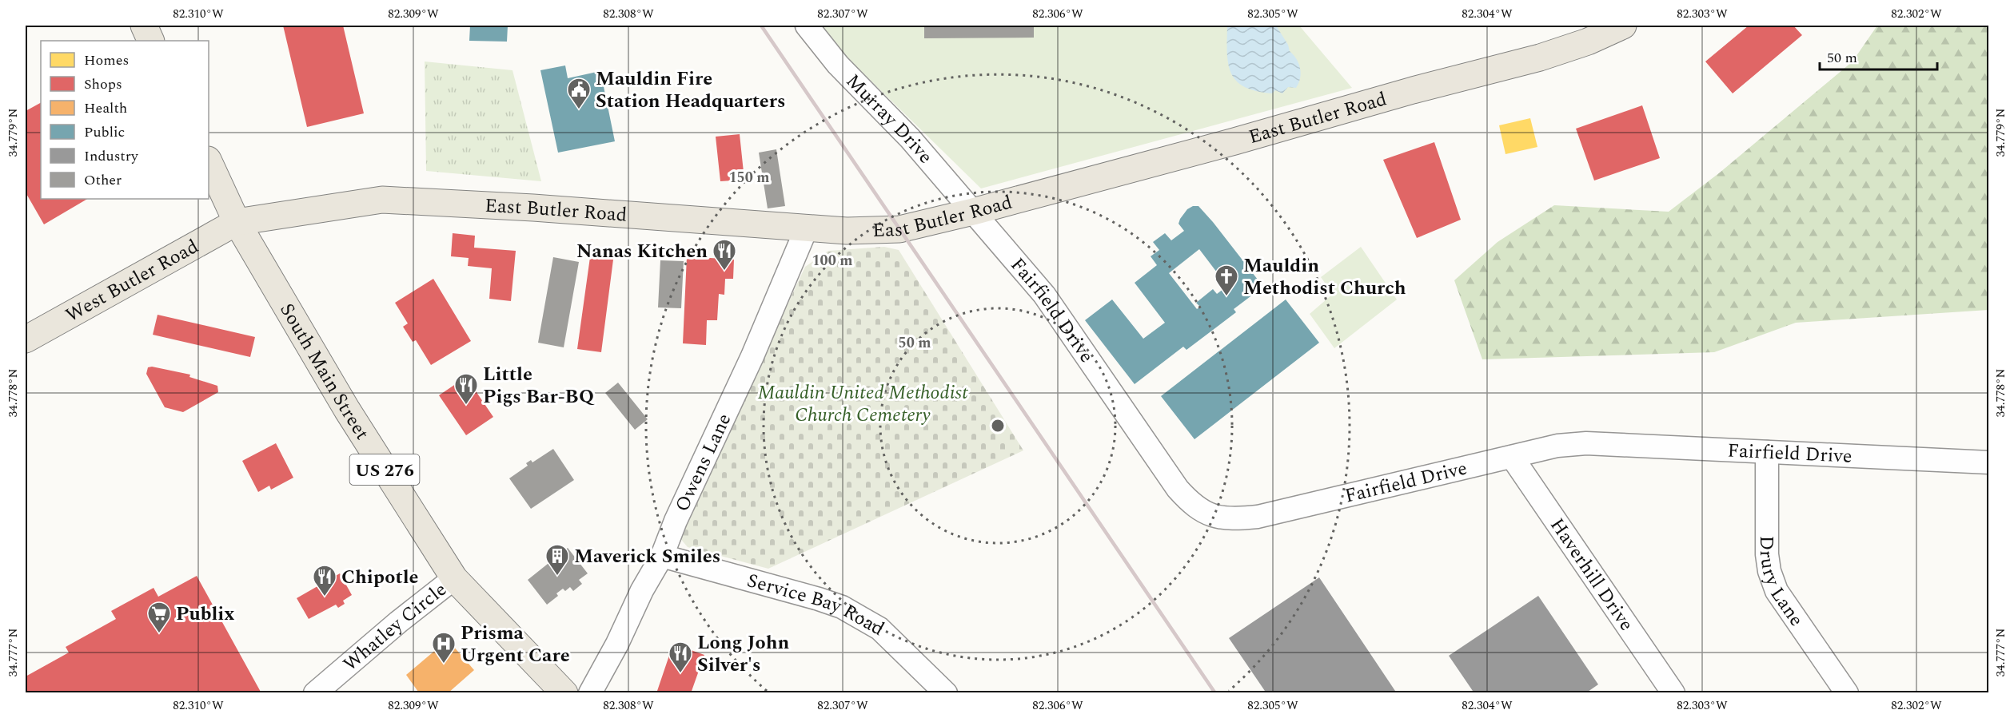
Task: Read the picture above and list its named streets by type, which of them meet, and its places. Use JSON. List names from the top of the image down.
{
  "streets": {
    "main road": [
      "East Butler Road",
      "West Butler Road",
      "South Main Street",
      "US 276"
    ],
    "street": [
      "Murray Drive",
      "Fairfield Drive",
      "Owens Lane",
      "Haverhill Drive",
      "Drury Lane",
      "Service Bay Road",
      "Whatley Circle"
    ]
  },
  "crossings": [
    ["East Butler Road", "Murray Drive"],
    ["East Butler Road", "West Butler Road"],
    ["East Butler Road", "Fairfield Drive"],
    ["East Butler Road", "South Main Street"],
    ["East Butler Road", "Owens Lane"],
    ["East Butler Road", "US 276"],
    ["Murray Drive", "Fairfield Drive"],
    ["West Butler Road", "South Main Street"],
    ["West Butler Road", "US 276"],
    ["Fairfield Drive", "Haverhill Drive"],
    ["Fairfield Drive", "Drury Lane"],
    ["South Main Street", "US 276"],
    ["South Main Street", "Whatley Circle"],
    ["Owens Lane", "Service Bay Road"]
  ],
  "parks": ["Mauldin United Methodist Church Cemetery"],
  "places": {
    "public building": ["Mauldin Fire Station Headquarters"],
    "restaurant": [
      "Nanas Kitchen",
      "Little Pigs Bar-BQ",
      "Chipotle",
      "Long John Silver's"
    ],
    "church": ["Mauldin Methodist Church"],
    "building": ["Maverick Smiles"],
    "supermarket": ["Publix"],
    "hospital": ["Prisma Urgent Care"]
  },
  "legend": [
    "Homes",
    "Shops",
    "Health",
    "Public",
    "Industry",
    "Other"
  ],
  "scale_bar": "50 m",
  "coordinates": [
    "82.310°W",
    "82.309°W",
    "82.308°W",
    "82.307°W",
    "82.306°W",
    "82.305°W",
    "82.304°W",
    "82.303°W",
    "82.302°W",
    "34.779°N",
    "34.778°N",
    "34.777°N"
  ],
  "rings": ["150 m", "100 m", "50 m"]
}
